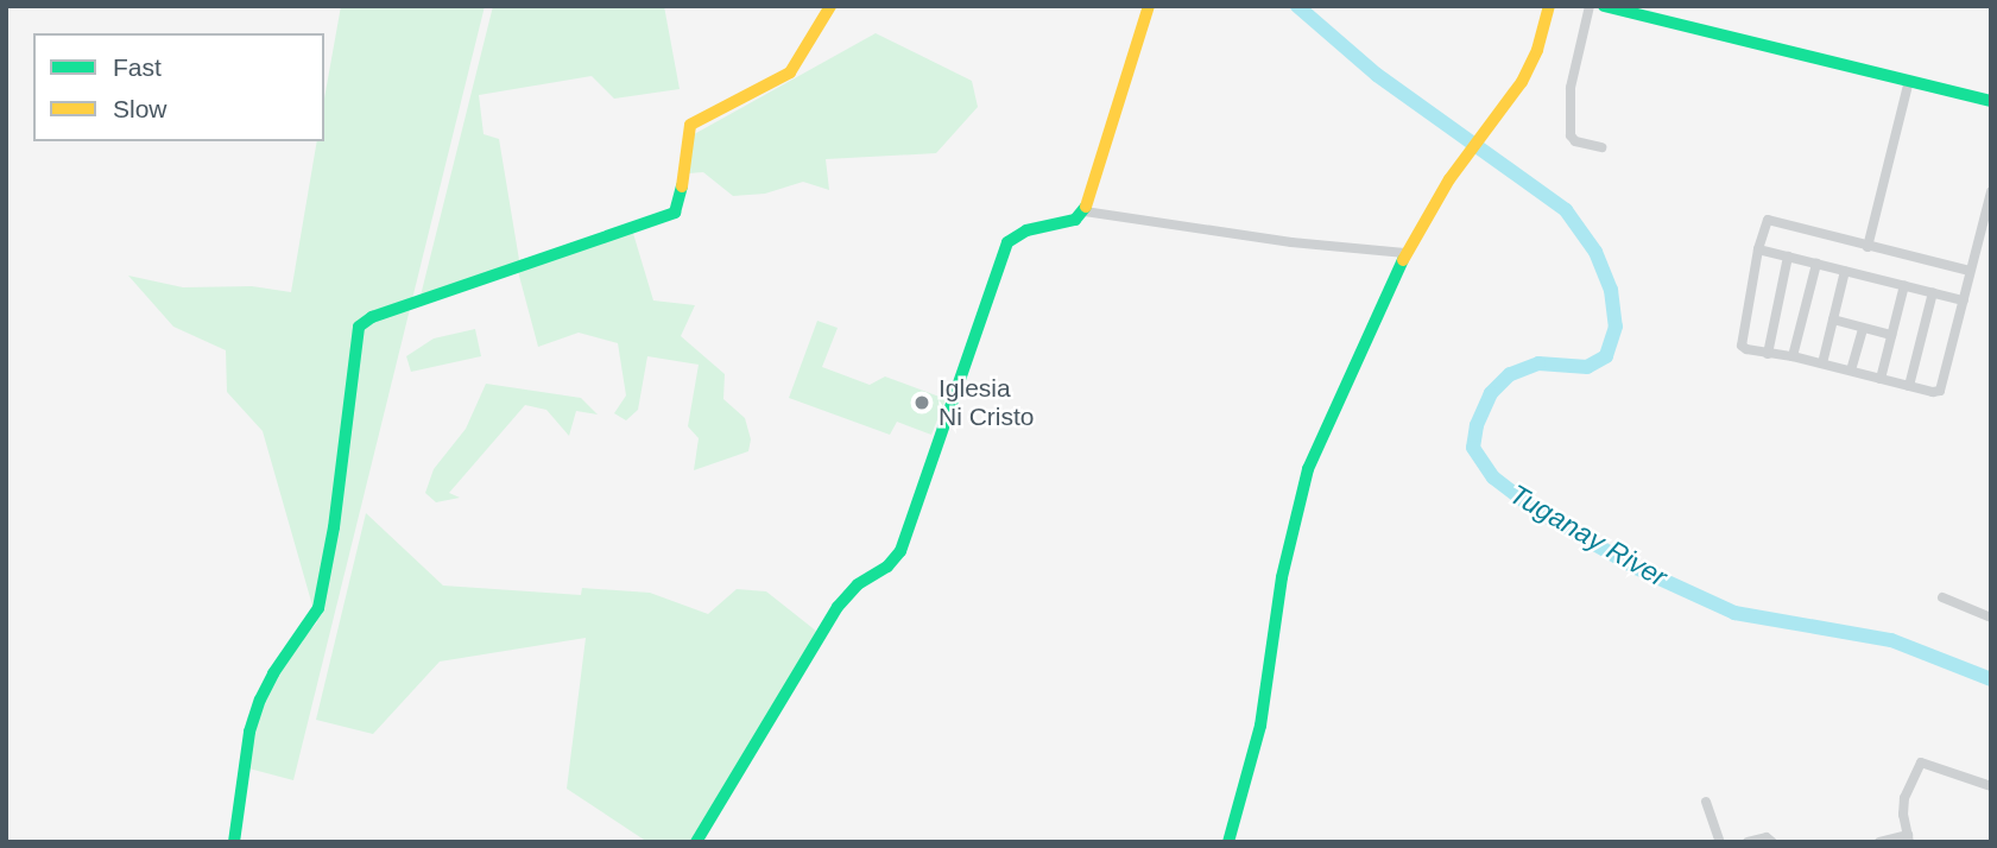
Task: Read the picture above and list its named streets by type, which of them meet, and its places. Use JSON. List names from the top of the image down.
{
  "water": ["Tuganay River"],
  "places": ["Iglesia Ni Cristo"],
  "legend": ["Fast", "Slow"]
}
